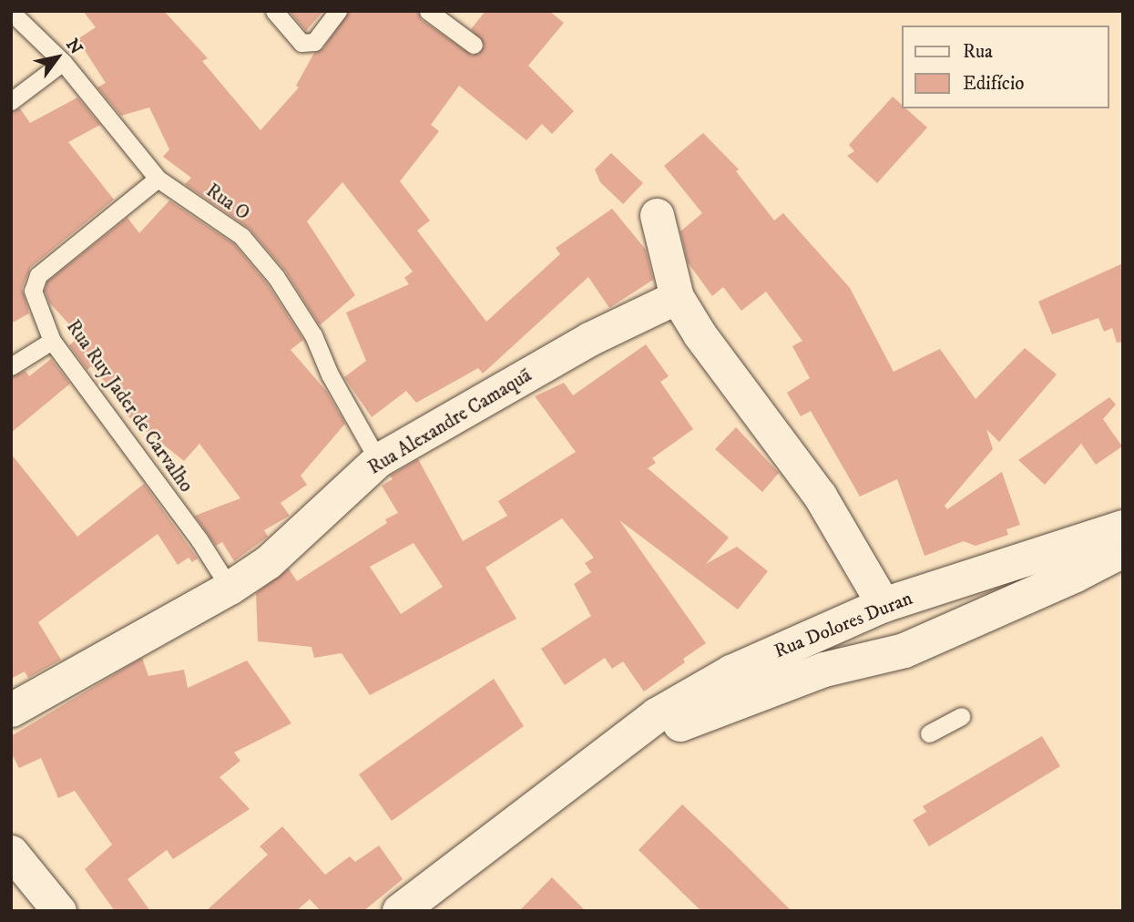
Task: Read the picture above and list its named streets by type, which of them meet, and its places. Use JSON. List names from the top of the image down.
{
  "streets": {
    "street": ["Rua Alexandre Camaquã", "Rua Dolores Duran"],
    "lane": ["Rua O", "Rua Ruy Jader de Carvalho"]
  },
  "crossings": [
    ["Rua O", "Rua Ruy Jader de Carvalho"],
    ["Rua O", "Rua Alexandre Camaquã"],
    ["Rua Ruy Jader de Carvalho", "Rua Alexandre Camaquã"]
  ],
  "legend": ["Rua", "Edifício"],
  "north": "top right"
}
